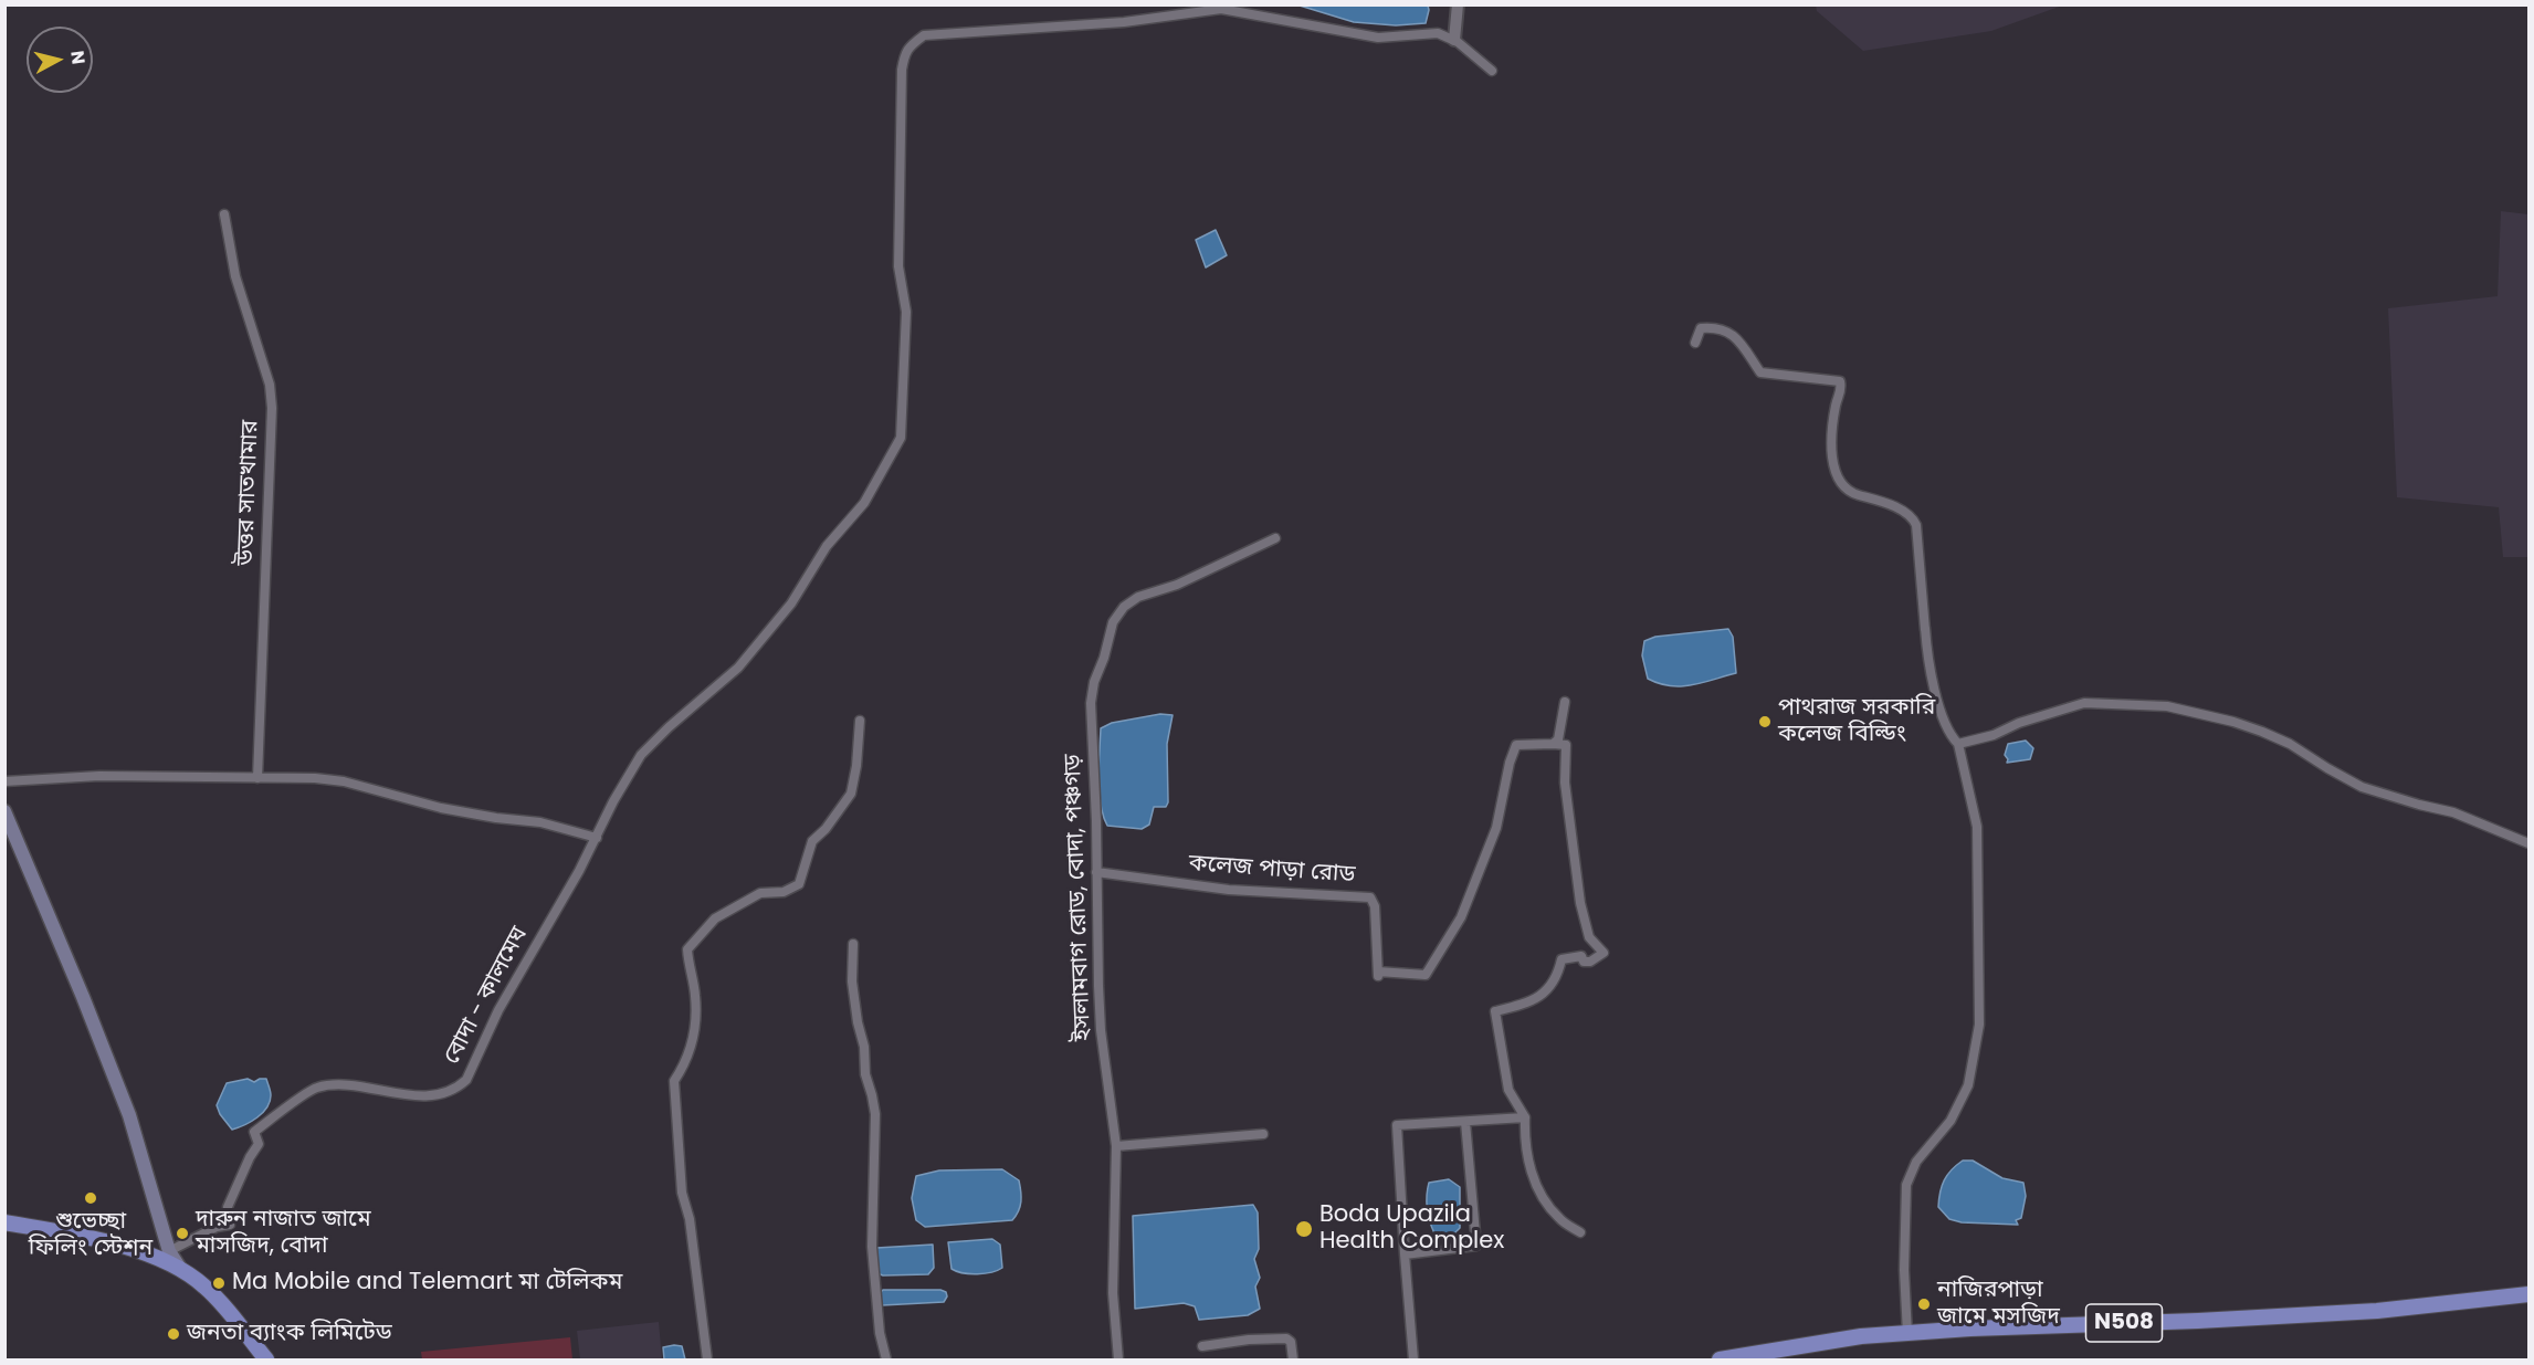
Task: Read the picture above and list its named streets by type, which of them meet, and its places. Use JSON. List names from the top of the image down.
{
  "streets": {
    "highway": ["N508"],
    "street": [
      "উত্তর সাতখামার",
      "কলেজ পাড়া রোড",
      "ইসলামবাগ রোড, বোদা, পঞ্চগড়",
      "বোদা - কালমেঘ"
    ]
  },
  "crossings": [
    ["কলেজ পাড়া রোড", "ইসলামবাগ রোড, বোদা, পঞ্চগড়"]
  ],
  "places": [
    "পাথরাজ সরকারি কলেজ বিল্ডিং",
    "শুভেচ্ছা ফিলিং স্টেশন",
    "Boda Upazila Health Complex",
    "দারুন নাজাত জামে মাসজিদ, বোদা",
    "Ma Mobile and Telemart মা টেলিকম",
    "নাজিরপাড়া জামে মসজিদ",
    "জনতা ব্যাংক লিমিটেড"
  ],
  "north": "right"
}
